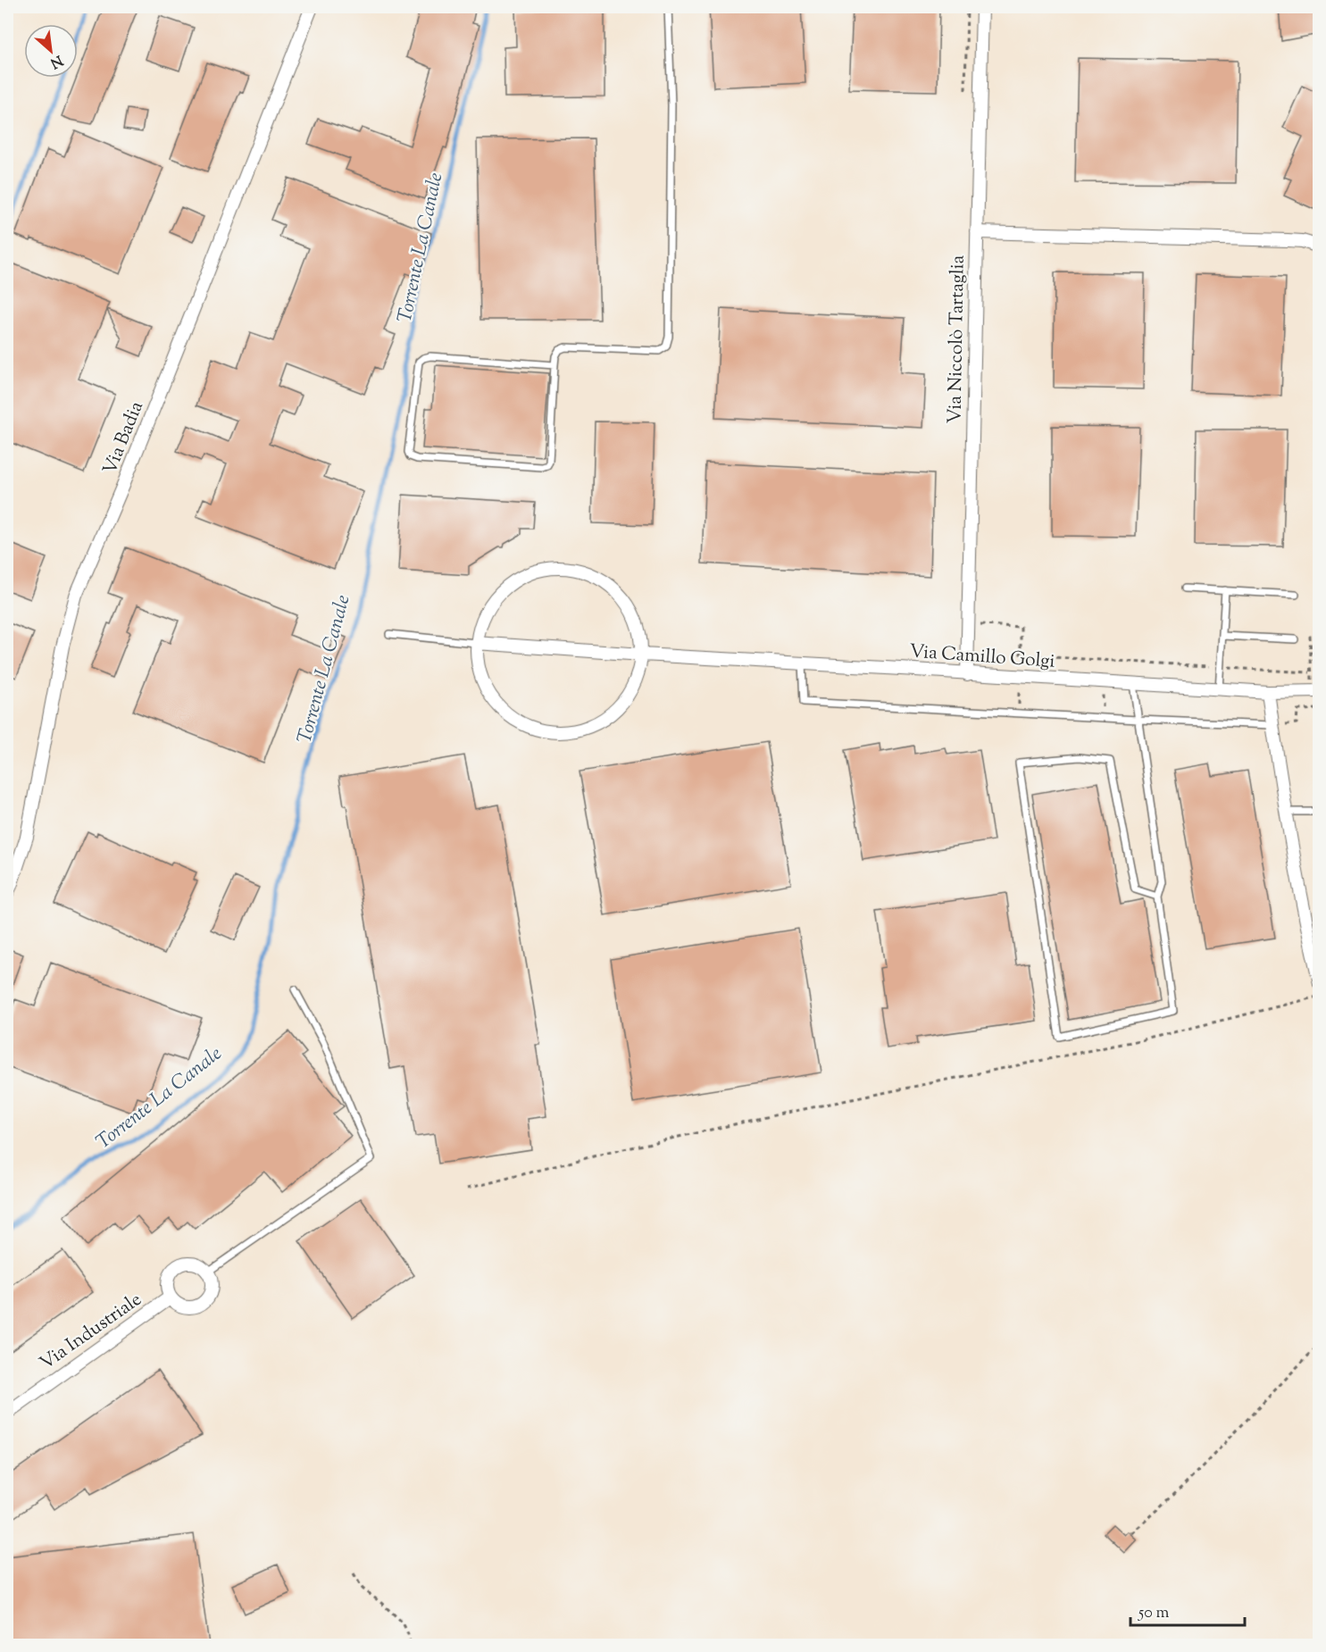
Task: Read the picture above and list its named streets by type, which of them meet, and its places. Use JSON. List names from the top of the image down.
{
  "streets": {
    "street": [
      "Via Niccolò Tartaglia",
      "Via Badia",
      "Via Camillo Golgi",
      "Via Industriale"
    ]
  },
  "crossings": [
    ["Via Niccolò Tartaglia", "Via Camillo Golgi"]
  ],
  "water": ["Torrente La Canale"],
  "scale_bar": "50 m",
  "north": "bottom right"
}
